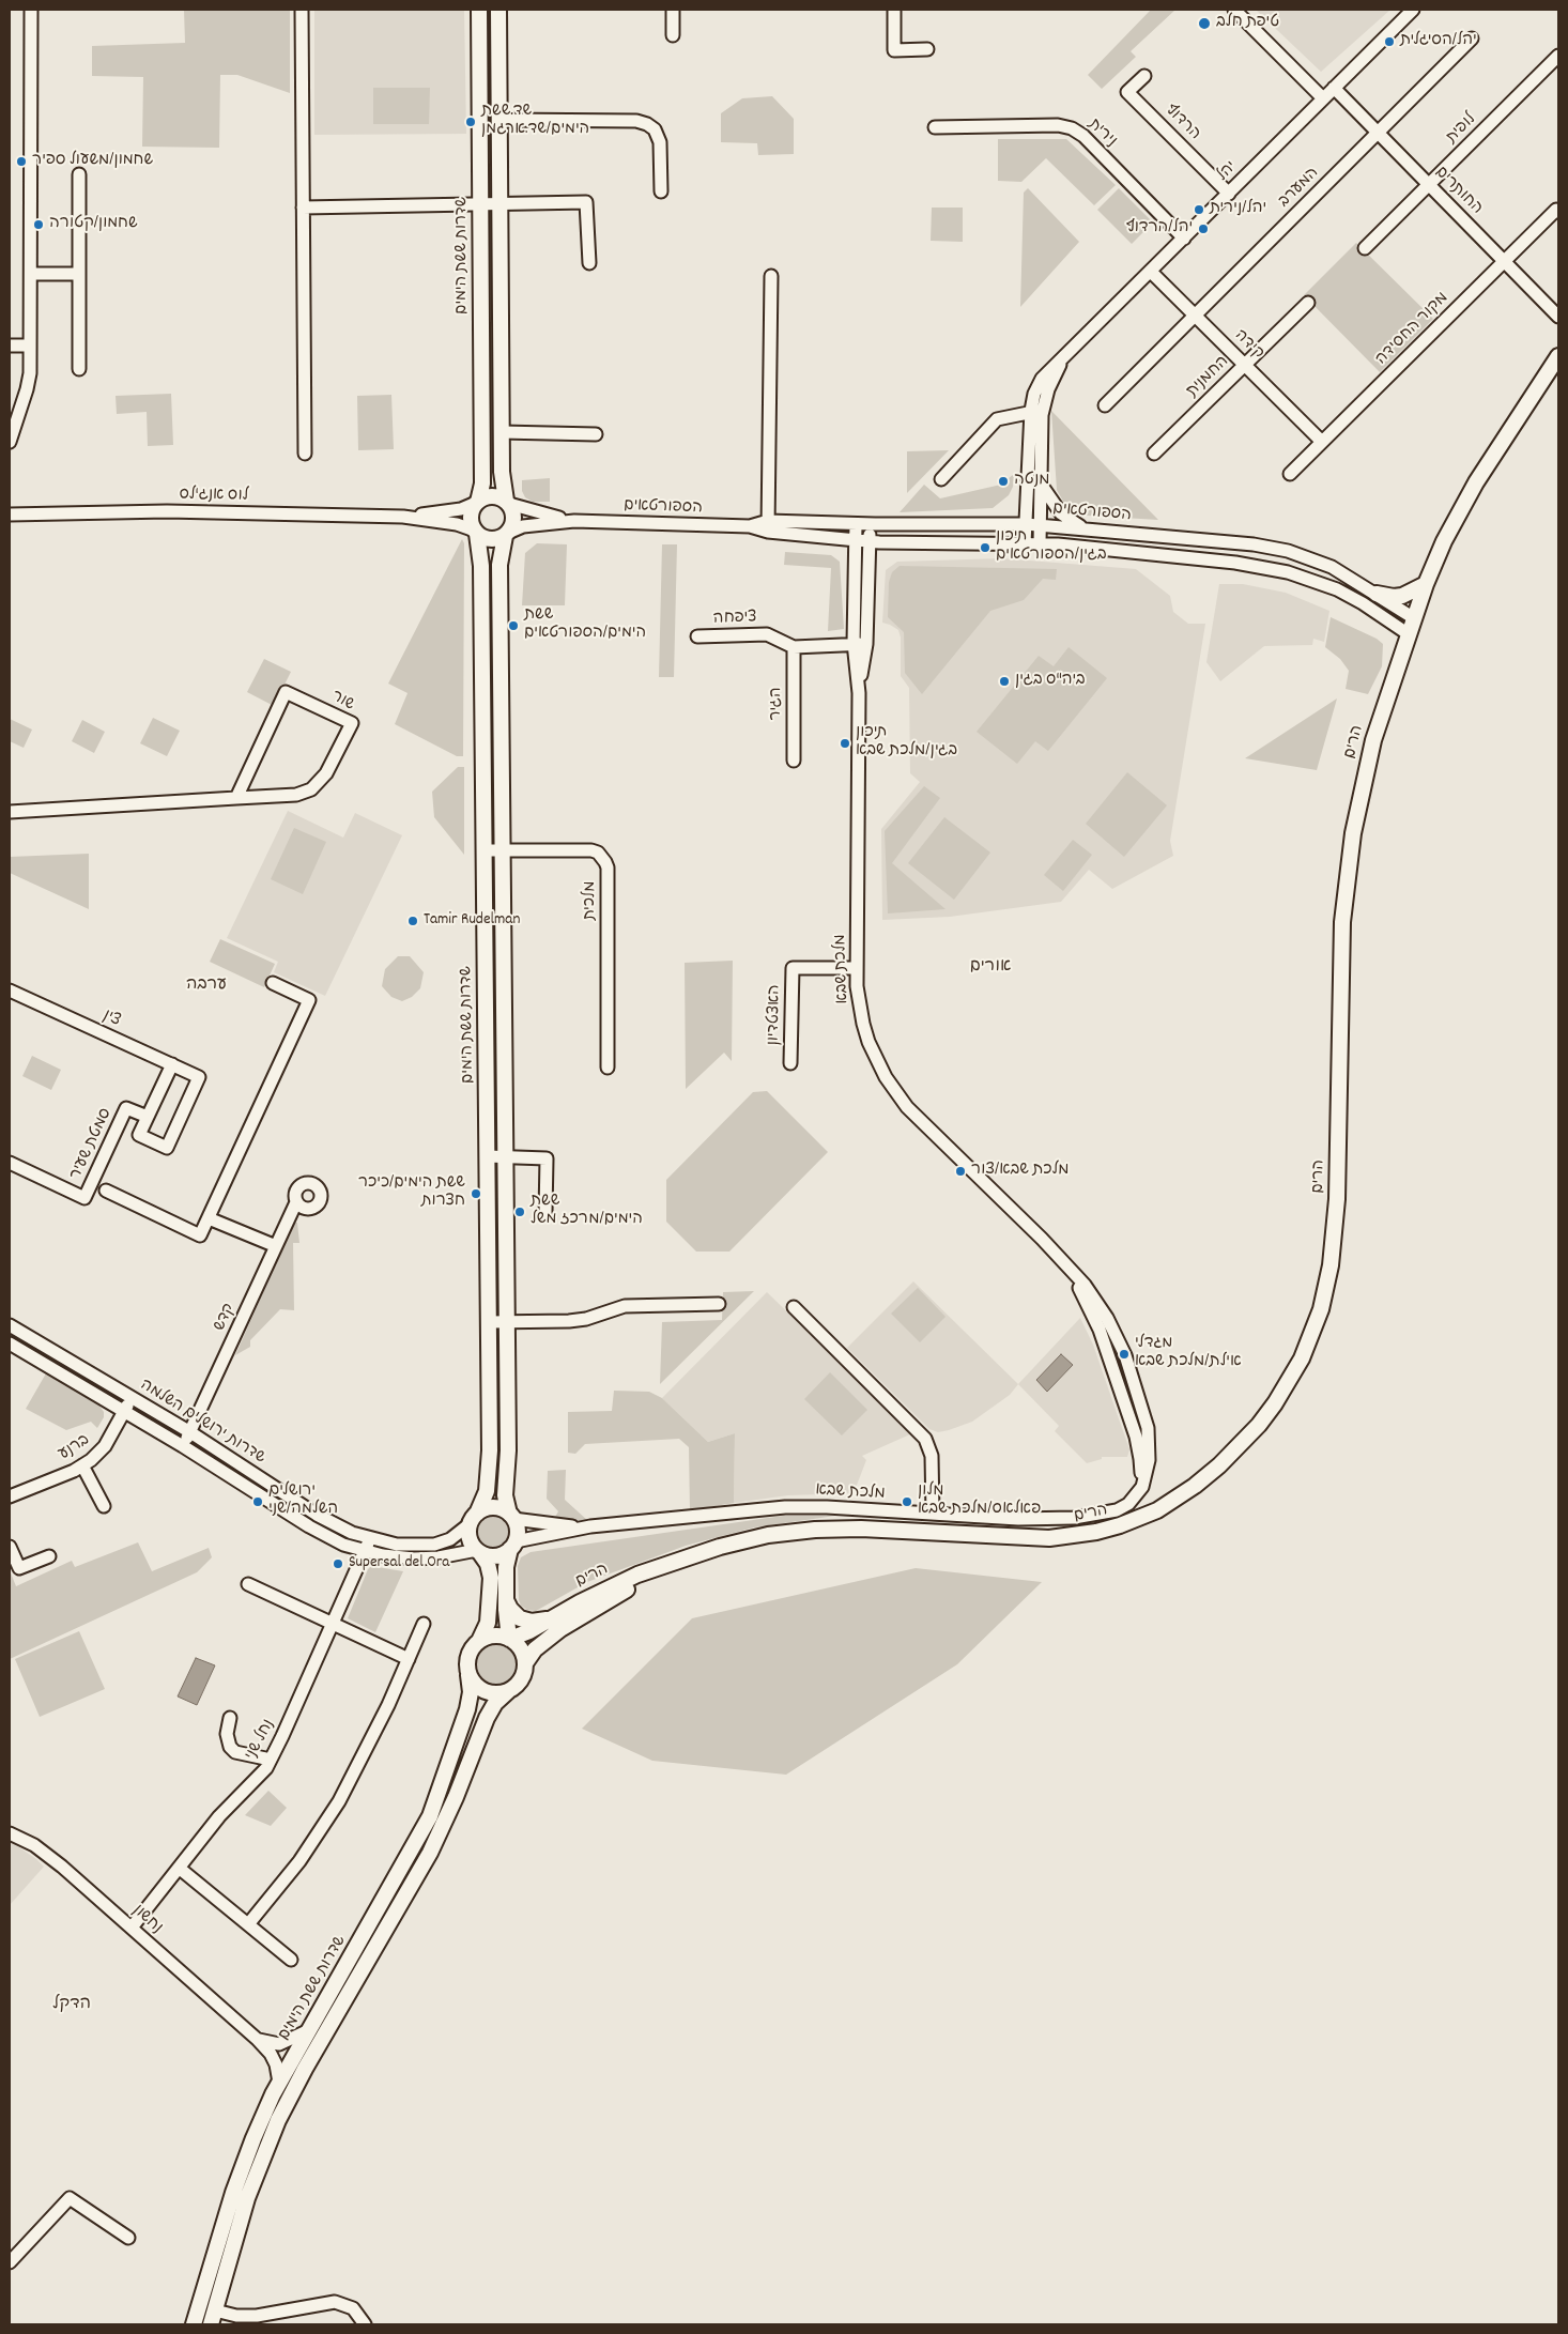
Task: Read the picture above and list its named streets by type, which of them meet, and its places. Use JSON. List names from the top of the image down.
{
  "streets": {
    "main road": ["שדרות ששת הימים", "הרים"],
    "street": [
      "הרדוף",
      "לופית",
      "נירית",
      "יהל",
      "המערב",
      "החותרים",
      "מקור החסידה",
      "קידה",
      "החמנית",
      "לוס אנג'לס",
      "הספורטאים",
      "ציפחה",
      "שור",
      "הגיר",
      "מלכית",
      "מלכת שבא",
      "האצטדיון",
      "צין",
      "סמטת שעיר",
      "קדש",
      "שדרות ירושלים השלמה",
      "ברנע",
      "נחל שני",
      "נחשון"
    ]
  },
  "crossings": [
    ["הרדוף", "יהל"],
    ["לופית", "החותרים"],
    ["נירית", "יהל"],
    ["יהל", "החותרים"],
    ["יהל", "קידה"],
    ["יהל", "הספורטאים"],
    ["המערב", "החותרים"],
    ["המערב", "קידה"],
    ["החותרים", "מקור החסידה"],
    ["שדרות ששת הימים", "לוס אנג'לס"],
    ["שדרות ששת הימים", "הספורטאים"],
    ["שדרות ששת הימים", "הרים"],
    ["שדרות ששת הימים", "מלכית"],
    ["שדרות ששת הימים", "מלכת שבא"],
    ["שדרות ששת הימים", "שדרות ירושלים השלמה"],
    ["שדרות ששת הימים", "נחשון"],
    ["מקור החסידה", "קידה"],
    ["קידה", "החמנית"],
    ["לוס אנג'לס", "הספורטאים"],
    ["הספורטאים", "הרים"],
    ["הספורטאים", "מלכת שבא"],
    ["ציפחה", "הגיר"],
    ["ציפחה", "מלכת שבא"],
    ["מלכת שבא", "האצטדיון"],
    ["מלכת שבא", "שדרות ירושלים השלמה"],
    ["צין", "סמטת שעיר"],
    ["קדש", "שדרות ירושלים השלמה"],
    ["שדרות ירושלים השלמה", "ברנע"],
    ["שדרות ירושלים השלמה", "נחל שני"],
    ["נחל שני", "נחשון"]
  ],
  "districts": ["אורים", "ערבה", "הדקל"],
  "places": [
    "טיפת חלב",
    "יהל/הסיגלית",
    "שד.ששת הימים/שד.ארגמן",
    "שחמון/משעול ספיר",
    "יהל/נירית",
    "שחמון/קטורה",
    "יהל/הרדוף",
    "מנטה",
    "תיכון בגין/הספורטאים",
    "ששת הימים/הספורטאים",
    "ביה\"ס בגין",
    "תיכון בגין/מלכת שבא",
    "Tamir Rudelman",
    "מלכת שבא/צור",
    "ששת הימים/כיכר חצרות",
    "ששת הימים/מרכז משל",
    "מגדלי אילת/מלכת שבא",
    "ירושלים השלמה/שני",
    "מלון פאלאס/מלכת שבא",
    "Supersal del Ora"
  ]
}
